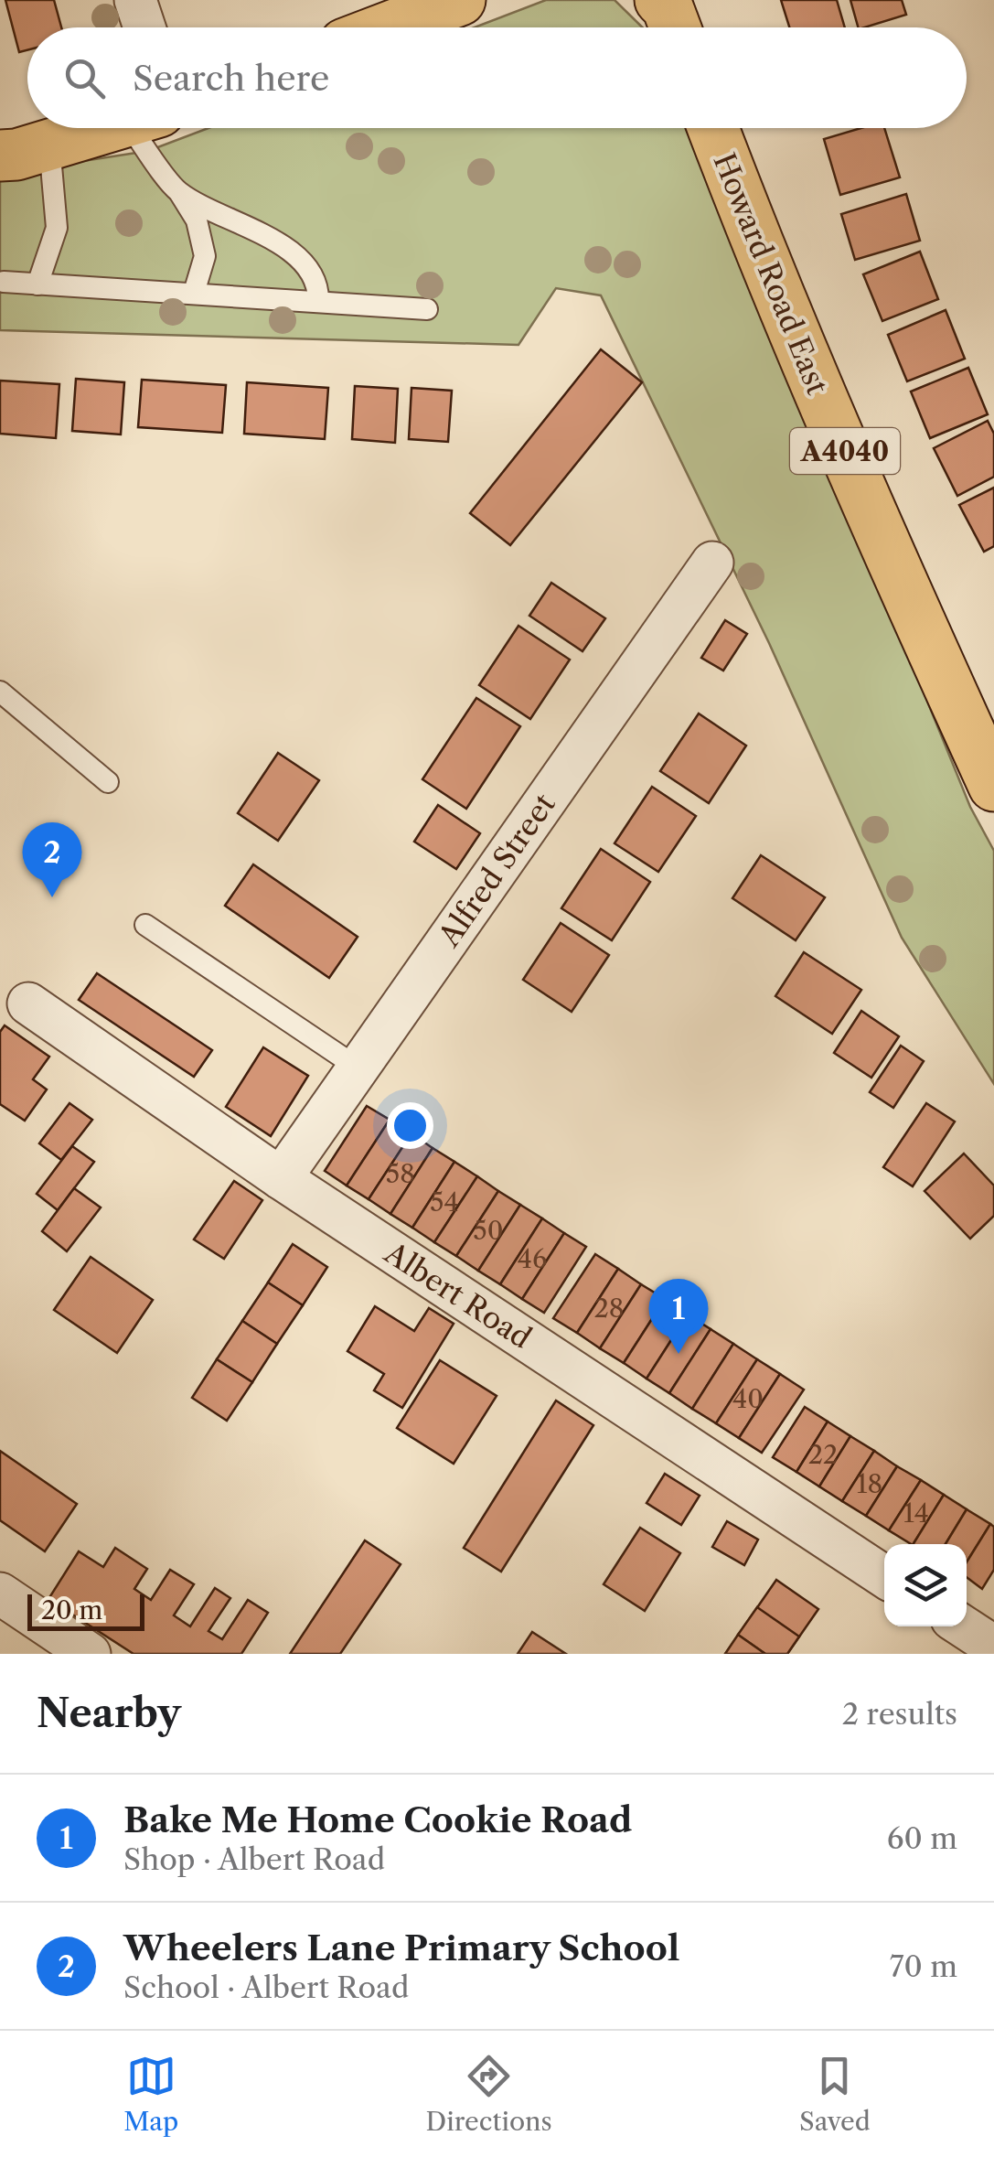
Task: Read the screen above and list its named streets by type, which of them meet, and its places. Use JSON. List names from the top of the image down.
{
  "streets": {
    "main road": ["Howard Road East", "A4040"],
    "street": ["Alfred Street", "Albert Road"]
  },
  "crossings": [
    ["Alfred Street", "Albert Road"]
  ],
  "house_numbers": [
    "58",
    "54",
    "50",
    "46",
    "28",
    "40",
    "22",
    "18",
    "14"
  ],
  "scale_bar": "20 m",
  "page": {
    "search": "Search here",
    "pins": ["2", "1"],
    "scale": "20 m",
    "heading": ["Nearby", "2 results"],
    "list": [
      {
        "mark": "1",
        "name": "Bake Me Home Cookie Road",
        "note": "Shop · Albert Road",
        "value": "60 m"
      },
      {
        "mark": "2",
        "name": "Wheelers Lane Primary School",
        "note": "School · Albert Road",
        "value": "70 m"
      }
    ],
    "nav": ["Map", "Directions", "Saved"]
  }
}
